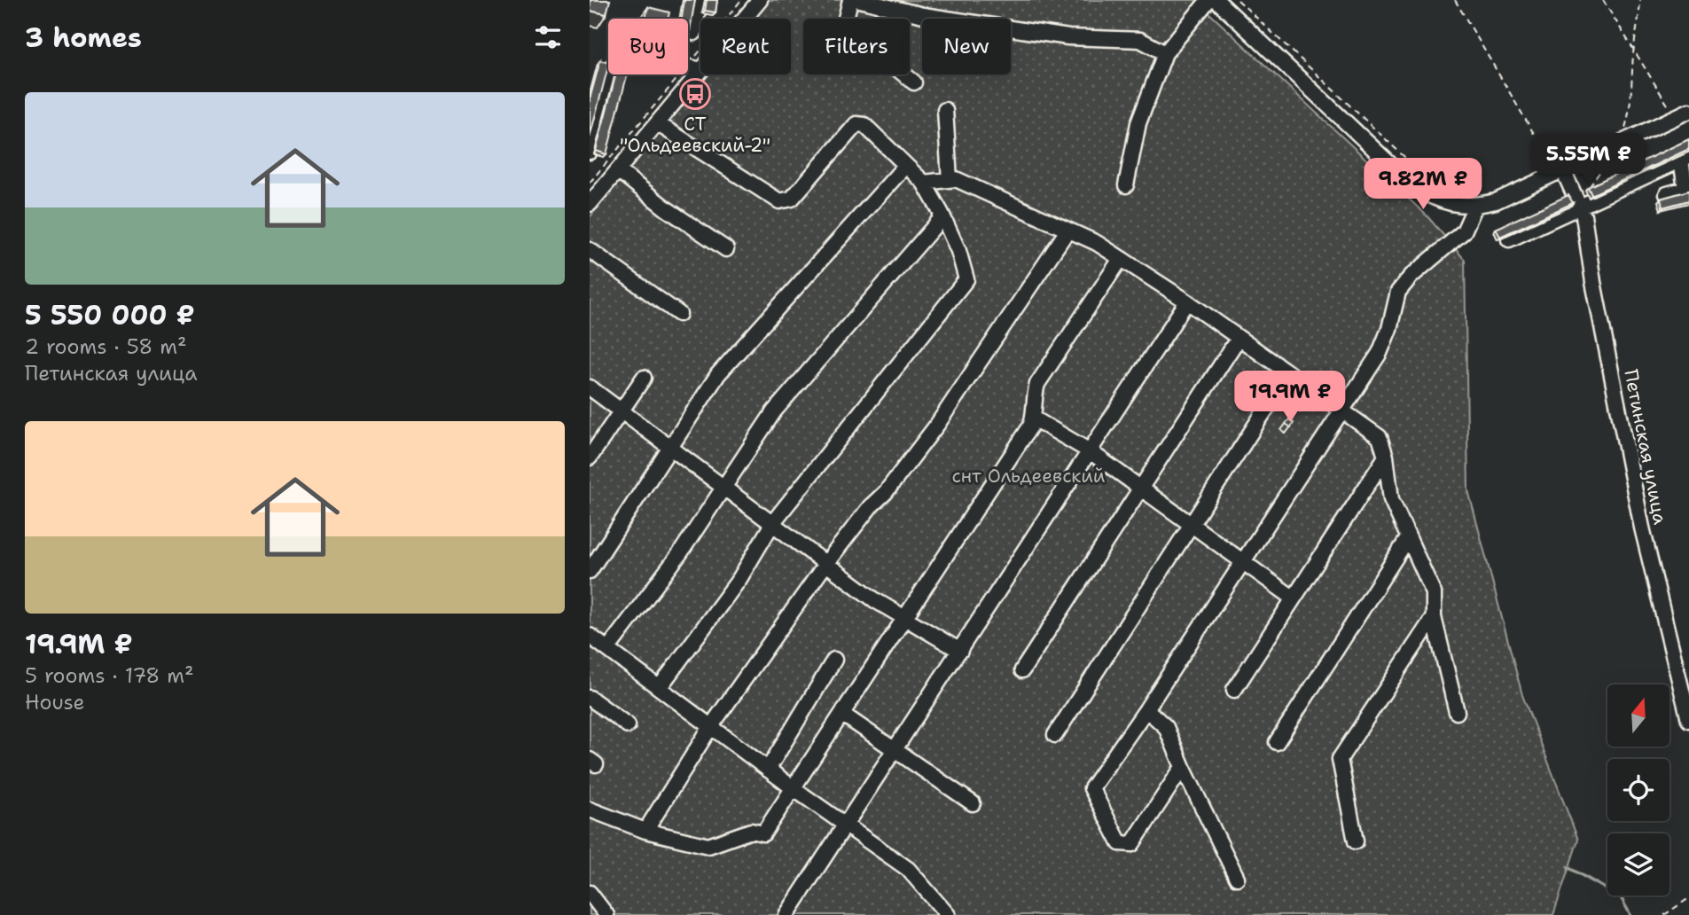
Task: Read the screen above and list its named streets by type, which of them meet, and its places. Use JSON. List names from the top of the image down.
{
  "streets": {
    "street": ["Петинская улица"]
  },
  "parks": ["снт Ольдеевский"],
  "places": {
    "bus stop": ["СТ \"Ольдеевский-2\""]
  },
  "north": "top",
  "page": {
    "heading": "3 homes",
    "chip": [
      "Buy",
      "Rent",
      "Filters",
      "New"
    ],
    "list": [
      {
        "name": "5 550 000 ₽",
        "note": "2 rooms · 58 m² · Петинская улица"
      },
      {
        "name": "19.9M ₽",
        "note": "5 rooms · 178 m² · House"
      }
    ],
    "price": ["5.55M ₽", "9.82M ₽", "19.9M ₽"]
  }
}
